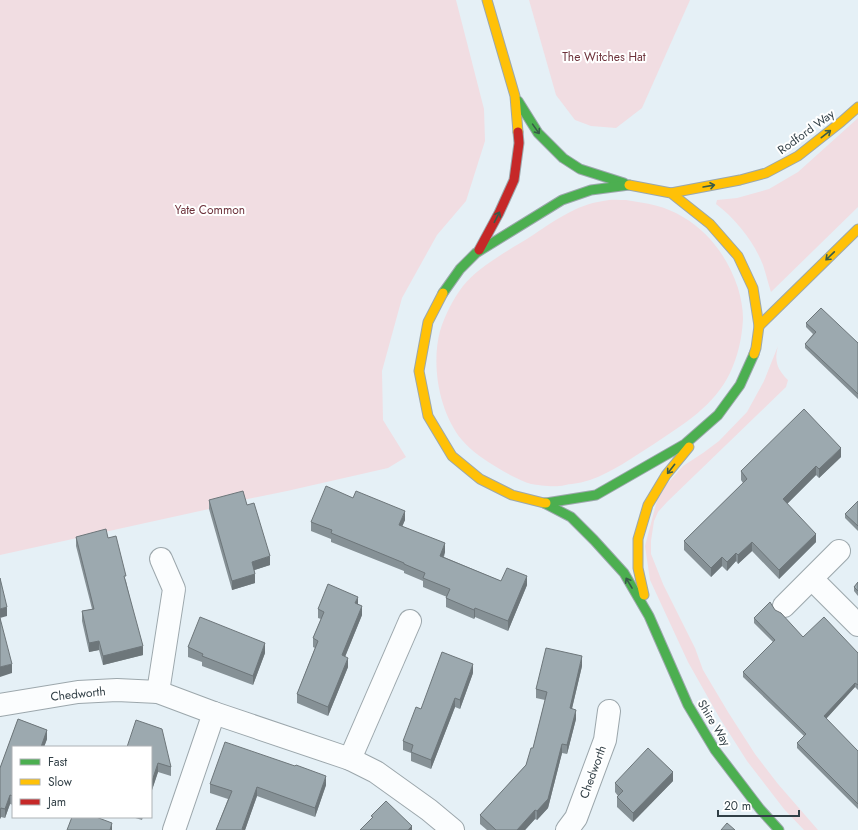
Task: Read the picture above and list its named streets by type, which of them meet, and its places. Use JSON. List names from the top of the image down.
{
  "streets": {
    "street": ["Rodford Way", "Chedworth", "Shire Way"]
  },
  "one_way": ["Rodford Way"],
  "parks": ["The Witches Hat", "Yate Common"],
  "legend": ["Fast", "Slow", "Jam"],
  "scale_bar": "20 m"
}
